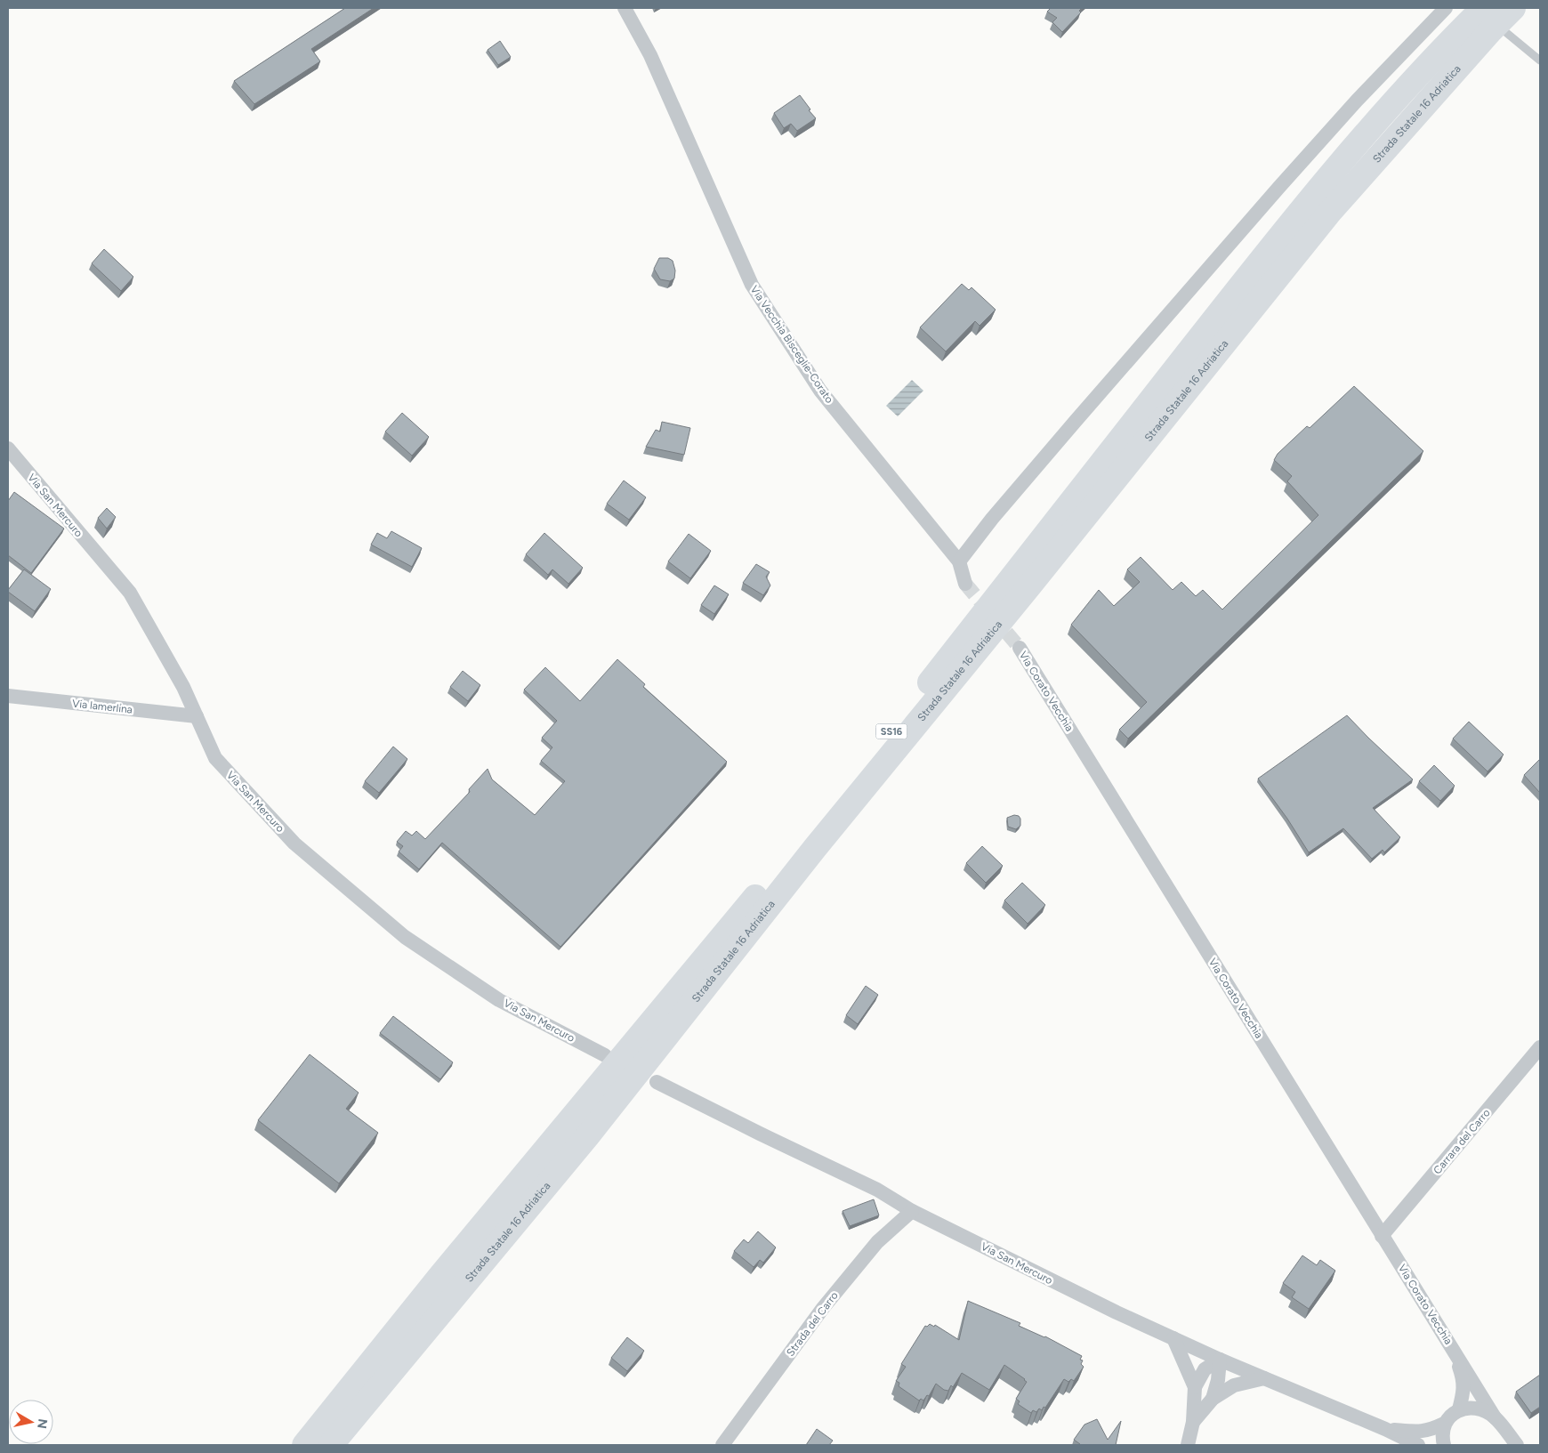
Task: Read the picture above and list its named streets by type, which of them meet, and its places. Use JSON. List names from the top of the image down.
{
  "streets": {
    "highway": ["Strada Statale 16 Adriatica", "SS16"],
    "street": [
      "Via Vecchia Bisceglie-Corato",
      "Via San Mercuro",
      "Via Corato Vecchia",
      "Via lamerlina",
      "Carrara del Carro",
      "Strada del Carro"
    ]
  },
  "crossings": [
    ["Via San Mercuro", "Via lamerlina"],
    ["Via San Mercuro", "Strada del Carro"],
    ["Via Corato Vecchia", "Carrara del Carro"]
  ],
  "north": "right"
}
